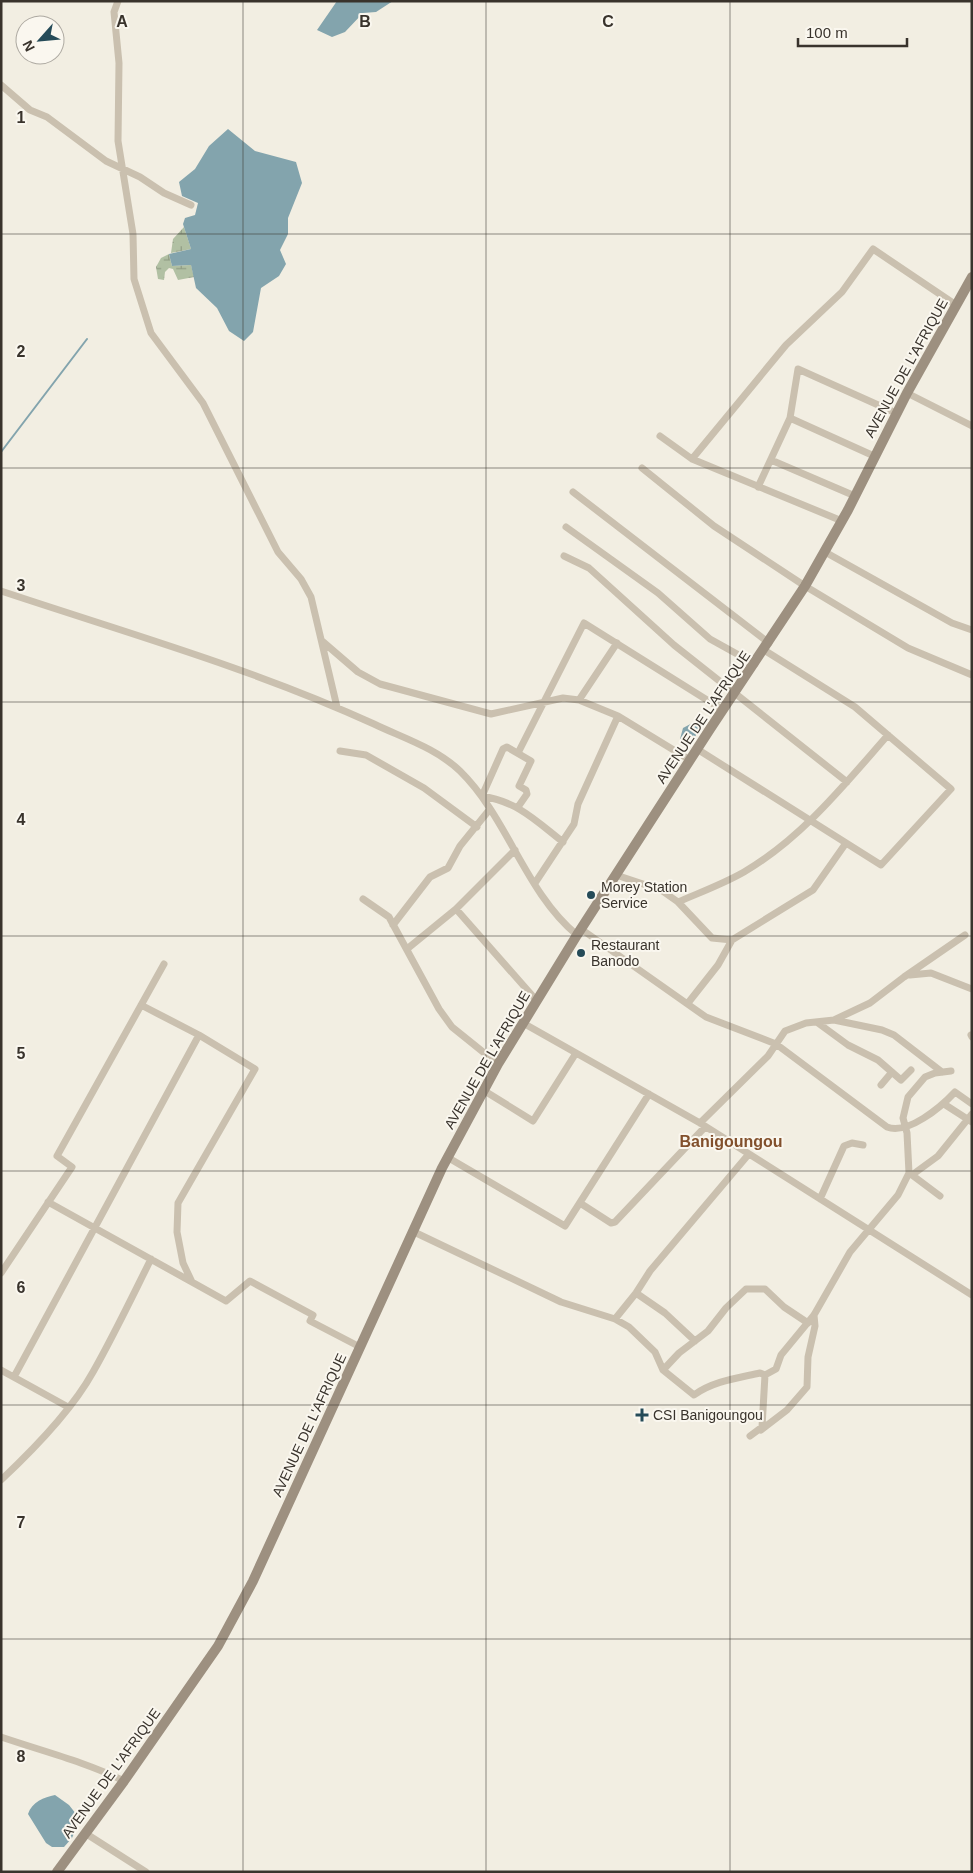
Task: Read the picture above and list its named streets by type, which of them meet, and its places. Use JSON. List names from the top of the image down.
{
  "streets": {
    "main road": ["AVENUE DE L'AFRIQUE"]
  },
  "districts": ["Banigoungou"],
  "places": {
    "other": ["Morey Station Service", "Restaurant Banodo"],
    "health": ["CSI Banigoungou"]
  },
  "scale_bar": "100 m",
  "north": "bottom left",
  "grid": {
    "columns": ["A", "B", "C"],
    "rows": [
      "1",
      "2",
      "3",
      "4",
      "5",
      "6",
      "7",
      "8"
    ]
  }
}
